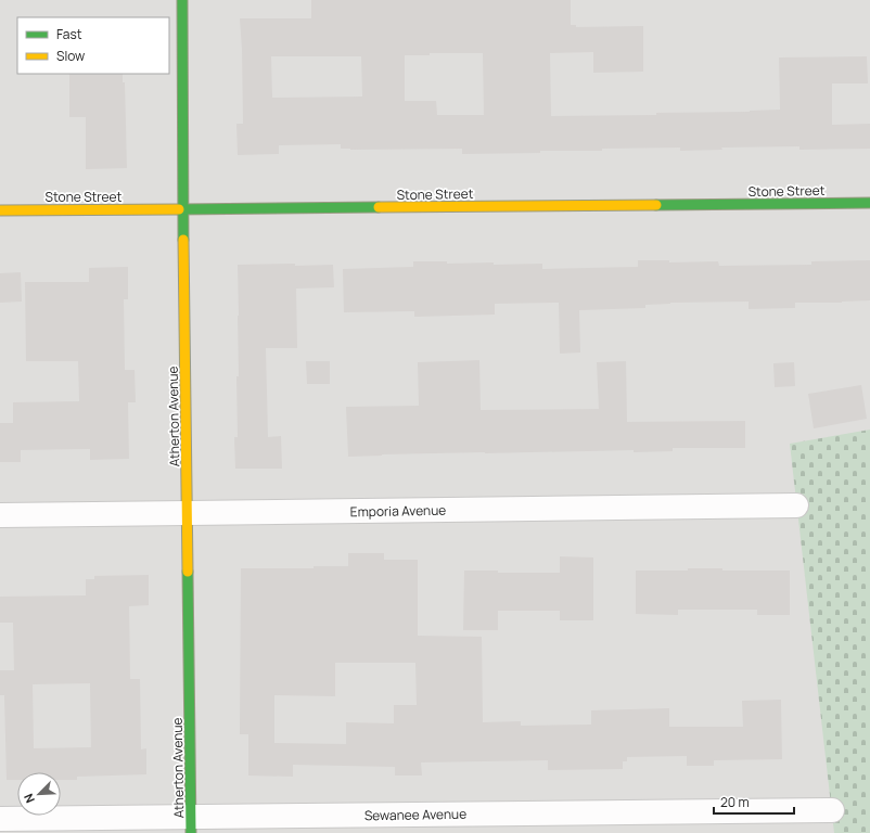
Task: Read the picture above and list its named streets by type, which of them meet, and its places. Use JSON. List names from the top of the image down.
{
  "streets": {
    "street": [
      "Stone Street",
      "Atherton Avenue",
      "Emporia Avenue",
      "Sewanee Avenue"
    ]
  },
  "crossings": [
    ["Stone Street", "Atherton Avenue"],
    ["Atherton Avenue", "Emporia Avenue"],
    ["Atherton Avenue", "Sewanee Avenue"]
  ],
  "legend": ["Fast", "Slow"],
  "scale_bar": "20 m",
  "north": "bottom left"
}
